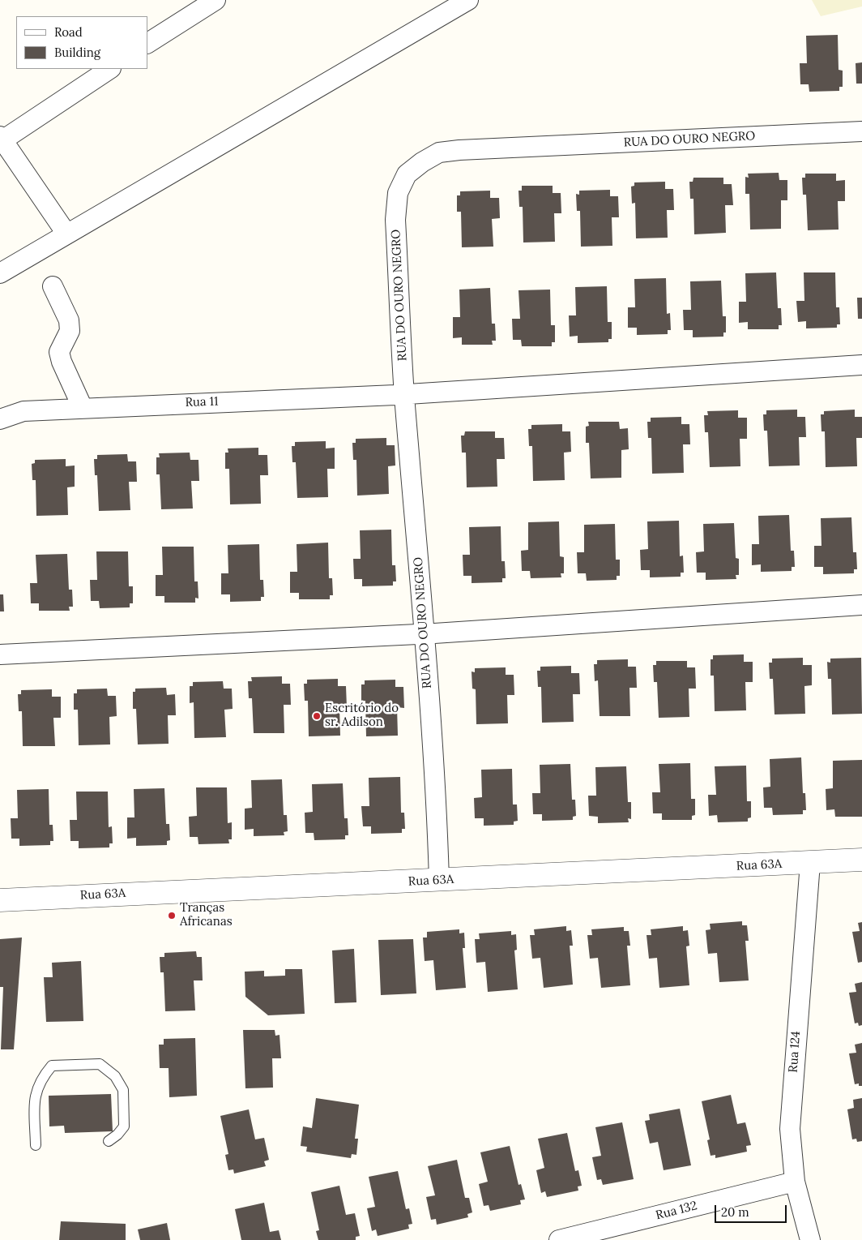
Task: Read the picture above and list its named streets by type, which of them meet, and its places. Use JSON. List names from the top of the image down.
{
  "streets": {
    "street": [
      "RUA DO OURO NEGRO",
      "Rua 11",
      "Rua 63A",
      "Rua 124",
      "Rua 132"
    ]
  },
  "crossings": [
    ["RUA DO OURO NEGRO", "Rua 11"],
    ["RUA DO OURO NEGRO", "Rua 63A"],
    ["Rua 63A", "Rua 124"],
    ["Rua 124", "Rua 132"]
  ],
  "places": ["Escritório do sr. Adilson", "Tranças Africanas"],
  "legend": ["Road", "Building"],
  "scale_bar": "20 m"
}
